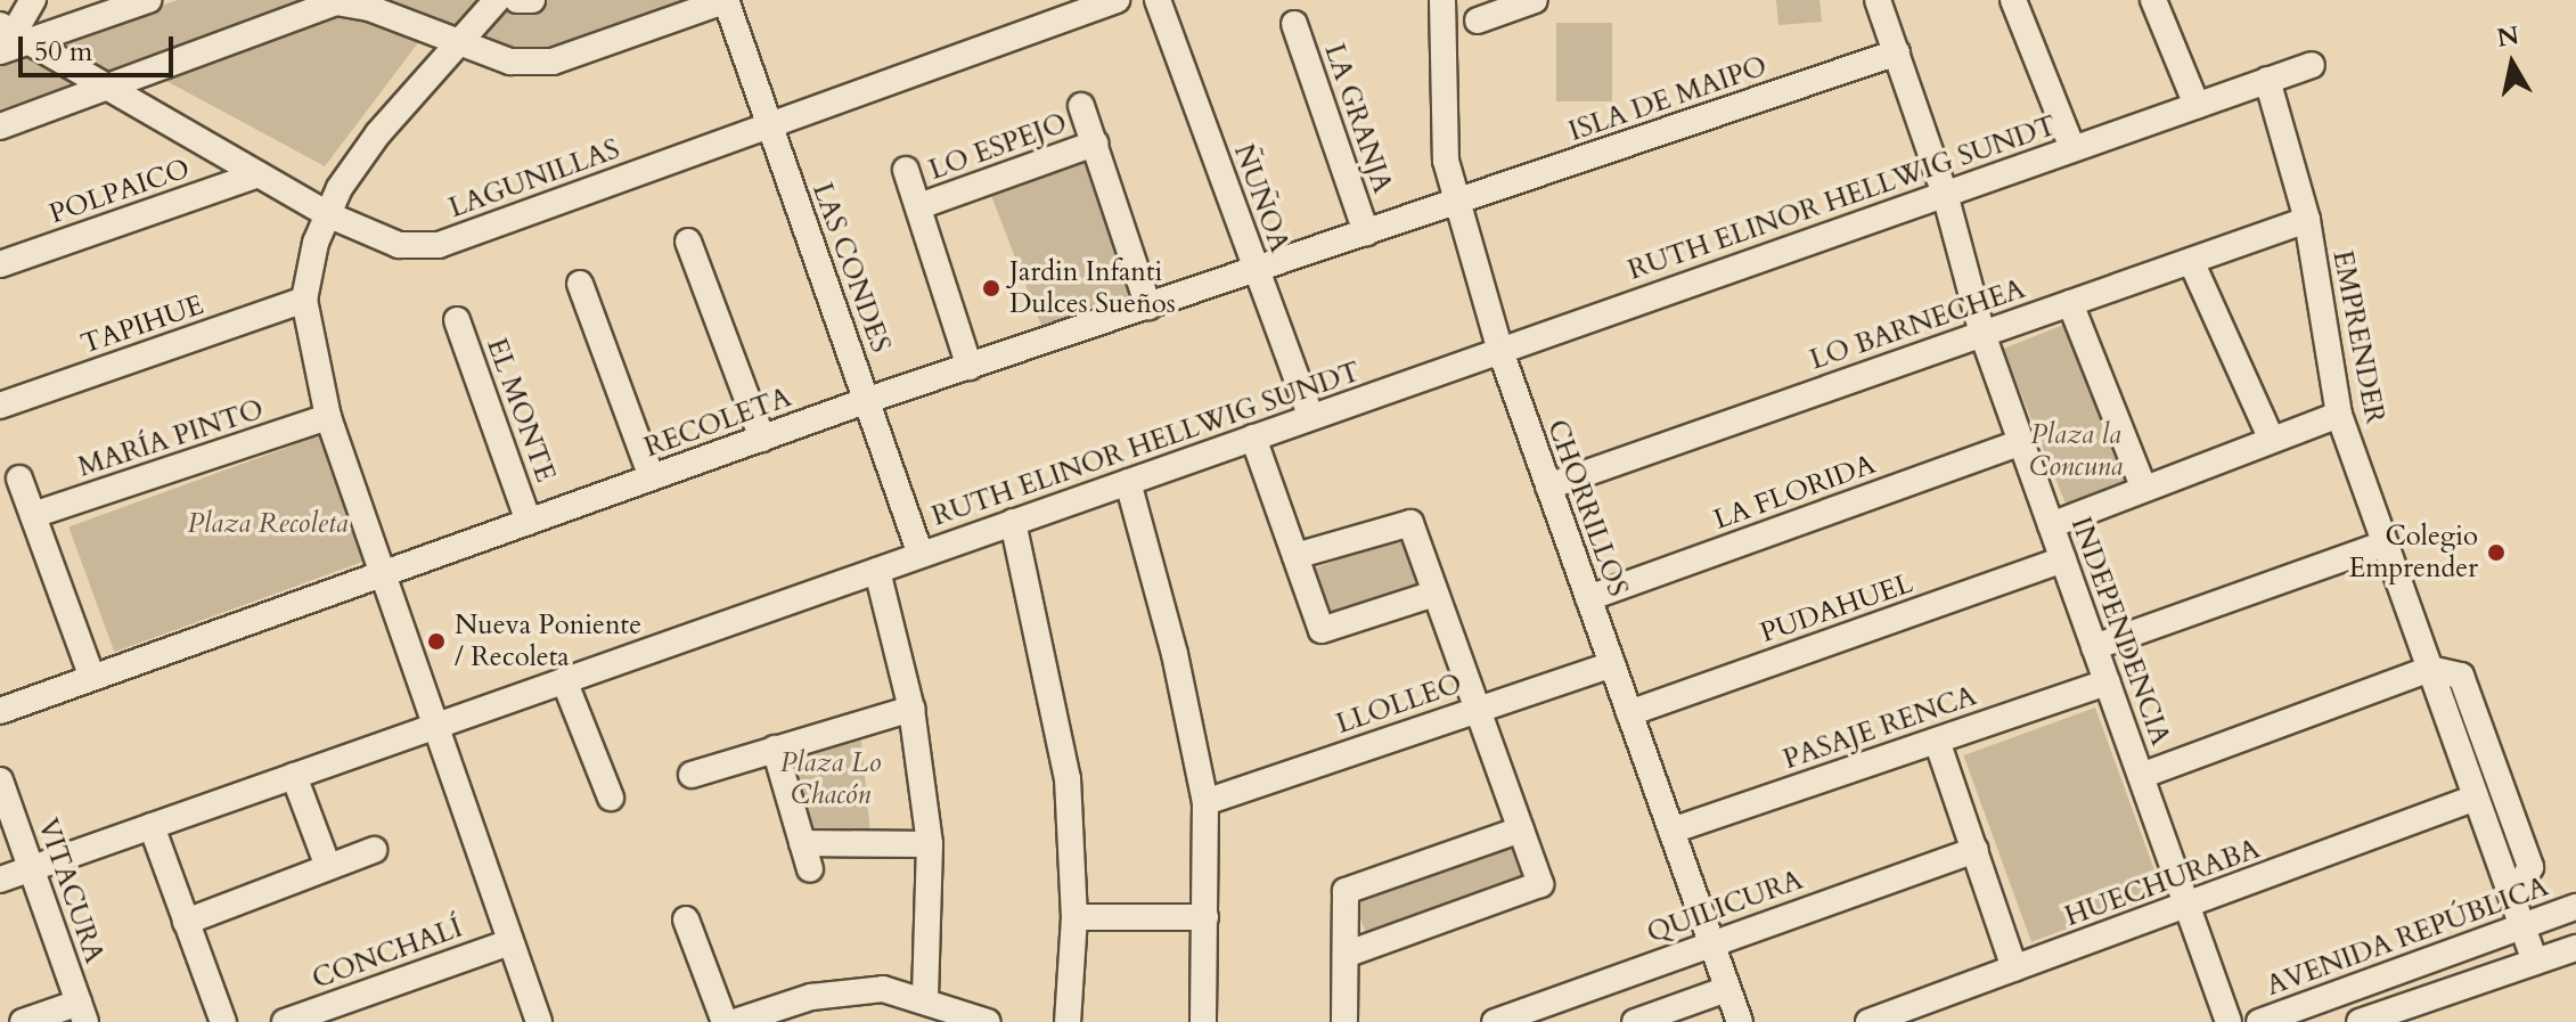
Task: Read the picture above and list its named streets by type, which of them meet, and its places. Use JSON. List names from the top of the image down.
{
  "streets": {
    "street": [
      "ISLA DE MAIPO",
      "LA GRANJA",
      "LO ESPEJO",
      "LAGUNILLAS",
      "POLPAICO",
      "ÑUÑOA",
      "RUTH ELINOR HELLWIG SUNDT",
      "LAS CONDES",
      "TAPIHUE",
      "LO BARNECHEA",
      "EMPRENDER",
      "EL MONTE",
      "RECOLETA",
      "MARÍA PINTO",
      "LA FLORIDA",
      "CHORRILLOS",
      "PUDAHUEL",
      "INDEPENDENCIA",
      "LLOLLEO",
      "PASAJE RENCA",
      "HUECHURABA",
      "VITACURA",
      "QUILICURA",
      "AVENIDA REPÚBLICA",
      "CONCHALÍ"
    ]
  },
  "crossings": [
    ["ISLA DE MAIPO", "RECOLETA"],
    ["ISLA DE MAIPO", "CHORRILLOS"],
    ["ISLA DE MAIPO", "INDEPENDENCIA"],
    ["LA GRANJA", "RECOLETA"],
    ["LAGUNILLAS", "POLPAICO"],
    ["LAGUNILLAS", "LAS CONDES"],
    ["ÑUÑOA", "RUTH ELINOR HELLWIG SUNDT"],
    ["ÑUÑOA", "RECOLETA"],
    ["RUTH ELINOR HELLWIG SUNDT", "LAS CONDES"],
    ["RUTH ELINOR HELLWIG SUNDT", "EMPRENDER"],
    ["RUTH ELINOR HELLWIG SUNDT", "CHORRILLOS"],
    ["RUTH ELINOR HELLWIG SUNDT", "INDEPENDENCIA"],
    ["RUTH ELINOR HELLWIG SUNDT", "VITACURA"],
    ["LAS CONDES", "RECOLETA"],
    ["LO BARNECHEA", "EMPRENDER"],
    ["LO BARNECHEA", "CHORRILLOS"],
    ["LO BARNECHEA", "INDEPENDENCIA"],
    ["EMPRENDER", "HUECHURABA"],
    ["EMPRENDER", "AVENIDA REPÚBLICA"],
    ["EL MONTE", "RECOLETA"],
    ["RECOLETA", "CHORRILLOS"],
    ["LA FLORIDA", "CHORRILLOS"],
    ["LA FLORIDA", "INDEPENDENCIA"],
    ["CHORRILLOS", "PUDAHUEL"],
    ["CHORRILLOS", "LLOLLEO"],
    ["CHORRILLOS", "PASAJE RENCA"],
    ["CHORRILLOS", "QUILICURA"],
    ["PUDAHUEL", "INDEPENDENCIA"],
    ["INDEPENDENCIA", "PASAJE RENCA"],
    ["INDEPENDENCIA", "HUECHURABA"]
  ],
  "parks": ["Plaza la Concuna", "Plaza Recoleta", "Plaza Lo Chacón"],
  "places": ["Jardin Infanti Dulces Sueños", "Colegio Emprender", "Nueva Poniente / Recoleta"],
  "scale_bar": "50 m",
  "north": "top"
}
